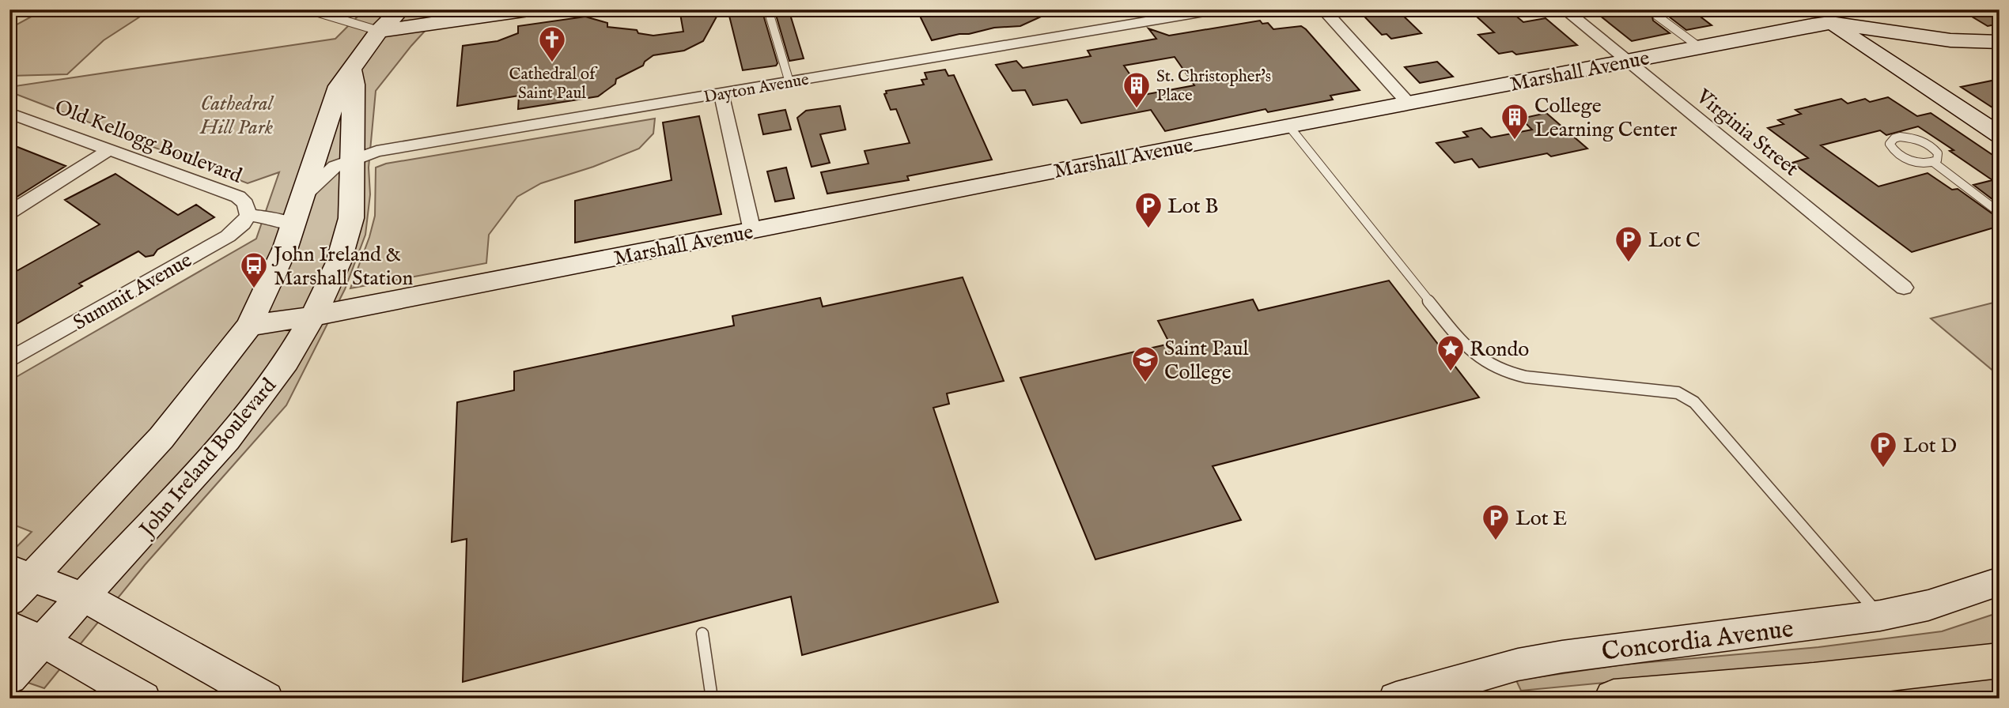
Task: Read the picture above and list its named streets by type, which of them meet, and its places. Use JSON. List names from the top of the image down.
{
  "streets": {
    "street": [
      "Marshall Avenue",
      "Dayton Avenue",
      "Virginia Street",
      "Old Kellogg Boulevard",
      "Summit Avenue",
      "John Ireland Boulevard",
      "Concordia Avenue"
    ]
  },
  "crossings": [
    ["Marshall Avenue", "Virginia Street"],
    ["Marshall Avenue", "John Ireland Boulevard"],
    ["Dayton Avenue", "John Ireland Boulevard"],
    ["Old Kellogg Boulevard", "Summit Avenue"]
  ],
  "parks": ["Cathedral Hill Park"],
  "places": {
    "church": ["Cathedral of Saint Paul"],
    "building": ["St. Christopher's Place", "College Learning Center"],
    "parking": [
      "Lot B",
      "Lot C",
      "Lot D",
      "Lot E"
    ],
    "bus stop": ["John Ireland & Marshall Station"],
    "place": ["Rondo"],
    "school or university": ["Saint Paul College"]
  }
}
